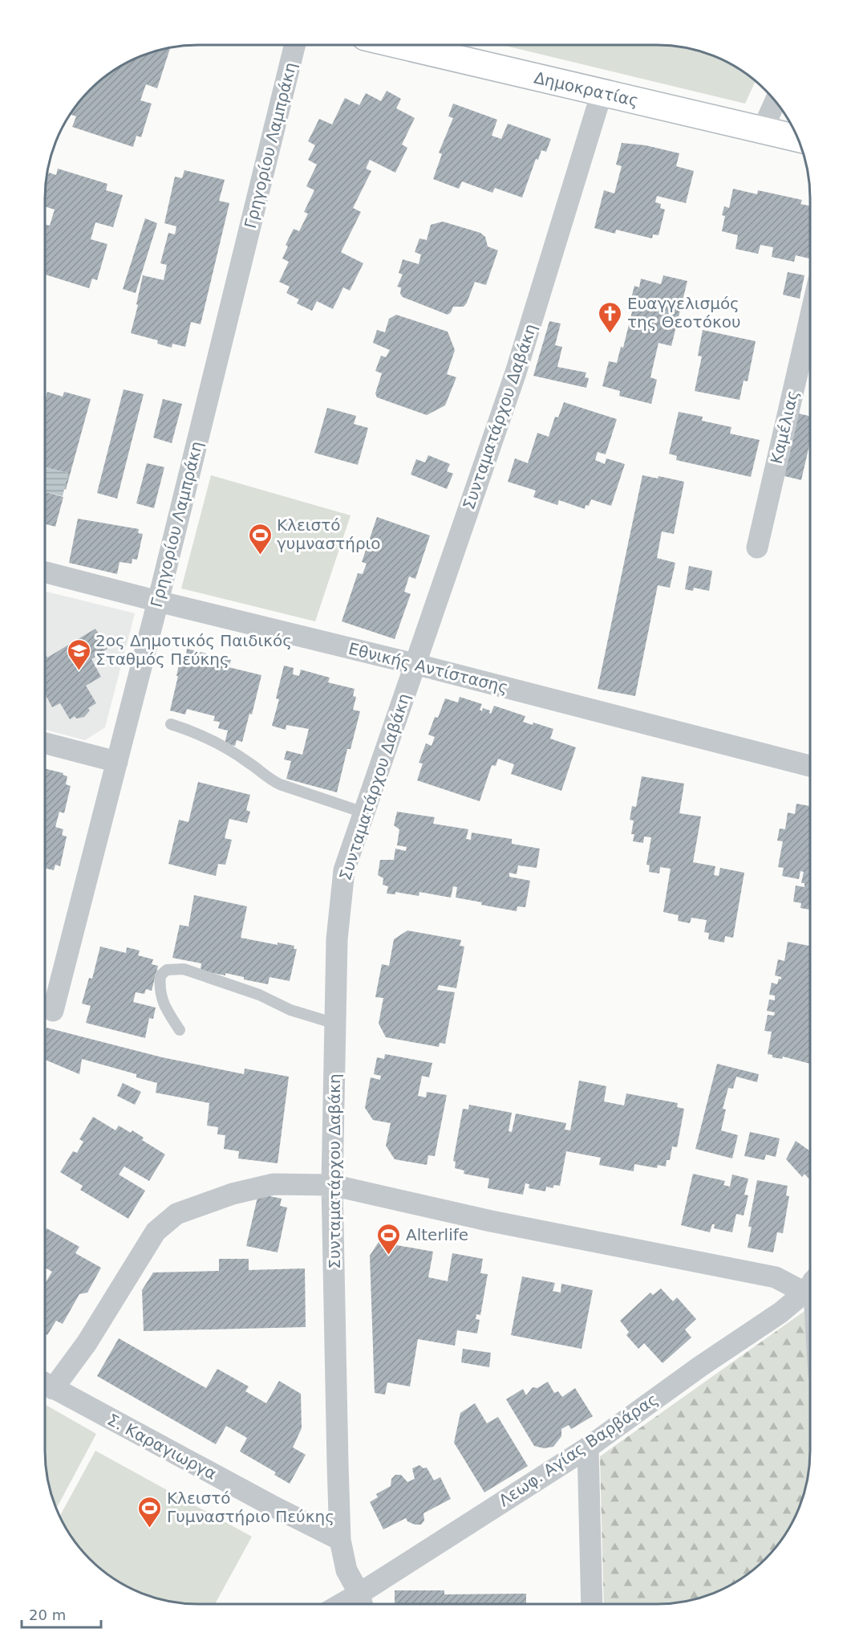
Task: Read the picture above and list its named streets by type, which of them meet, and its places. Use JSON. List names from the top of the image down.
{
  "streets": {
    "street": [
      "Δημοκρατίας",
      "Γρηγορίου Λαμπράκη",
      "Συνταματάρχου Δαβάκη",
      "Καμέλιας",
      "Εθνικής Αντίστασης",
      "Σ. Καραγιωργα",
      "Λεωφ. Αγίας Βαρβάρας"
    ]
  },
  "crossings": [
    ["Δημοκρατίας", "Συνταματάρχου Δαβάκη"],
    ["Γρηγορίου Λαμπράκη", "Εθνικής Αντίστασης"],
    ["Συνταματάρχου Δαβάκη", "Εθνικής Αντίστασης"],
    ["Συνταματάρχου Δαβάκη", "Σ. Καραγιωργα"],
    ["Συνταματάρχου Δαβάκη", "Λεωφ. Αγίας Βαρβάρας"]
  ],
  "places": {
    "church": ["Ευαγγελισμός της Θεοτόκου"],
    "sports": ["Κλειστό γυμναστήριο", "Alterlife", "Κλειστό Γυμναστήριο Πεύκης"],
    "school or university": ["2ος Δημοτικός Παιδικός Σταθμός Πεύκης"]
  },
  "scale_bar": "20 m"
}
